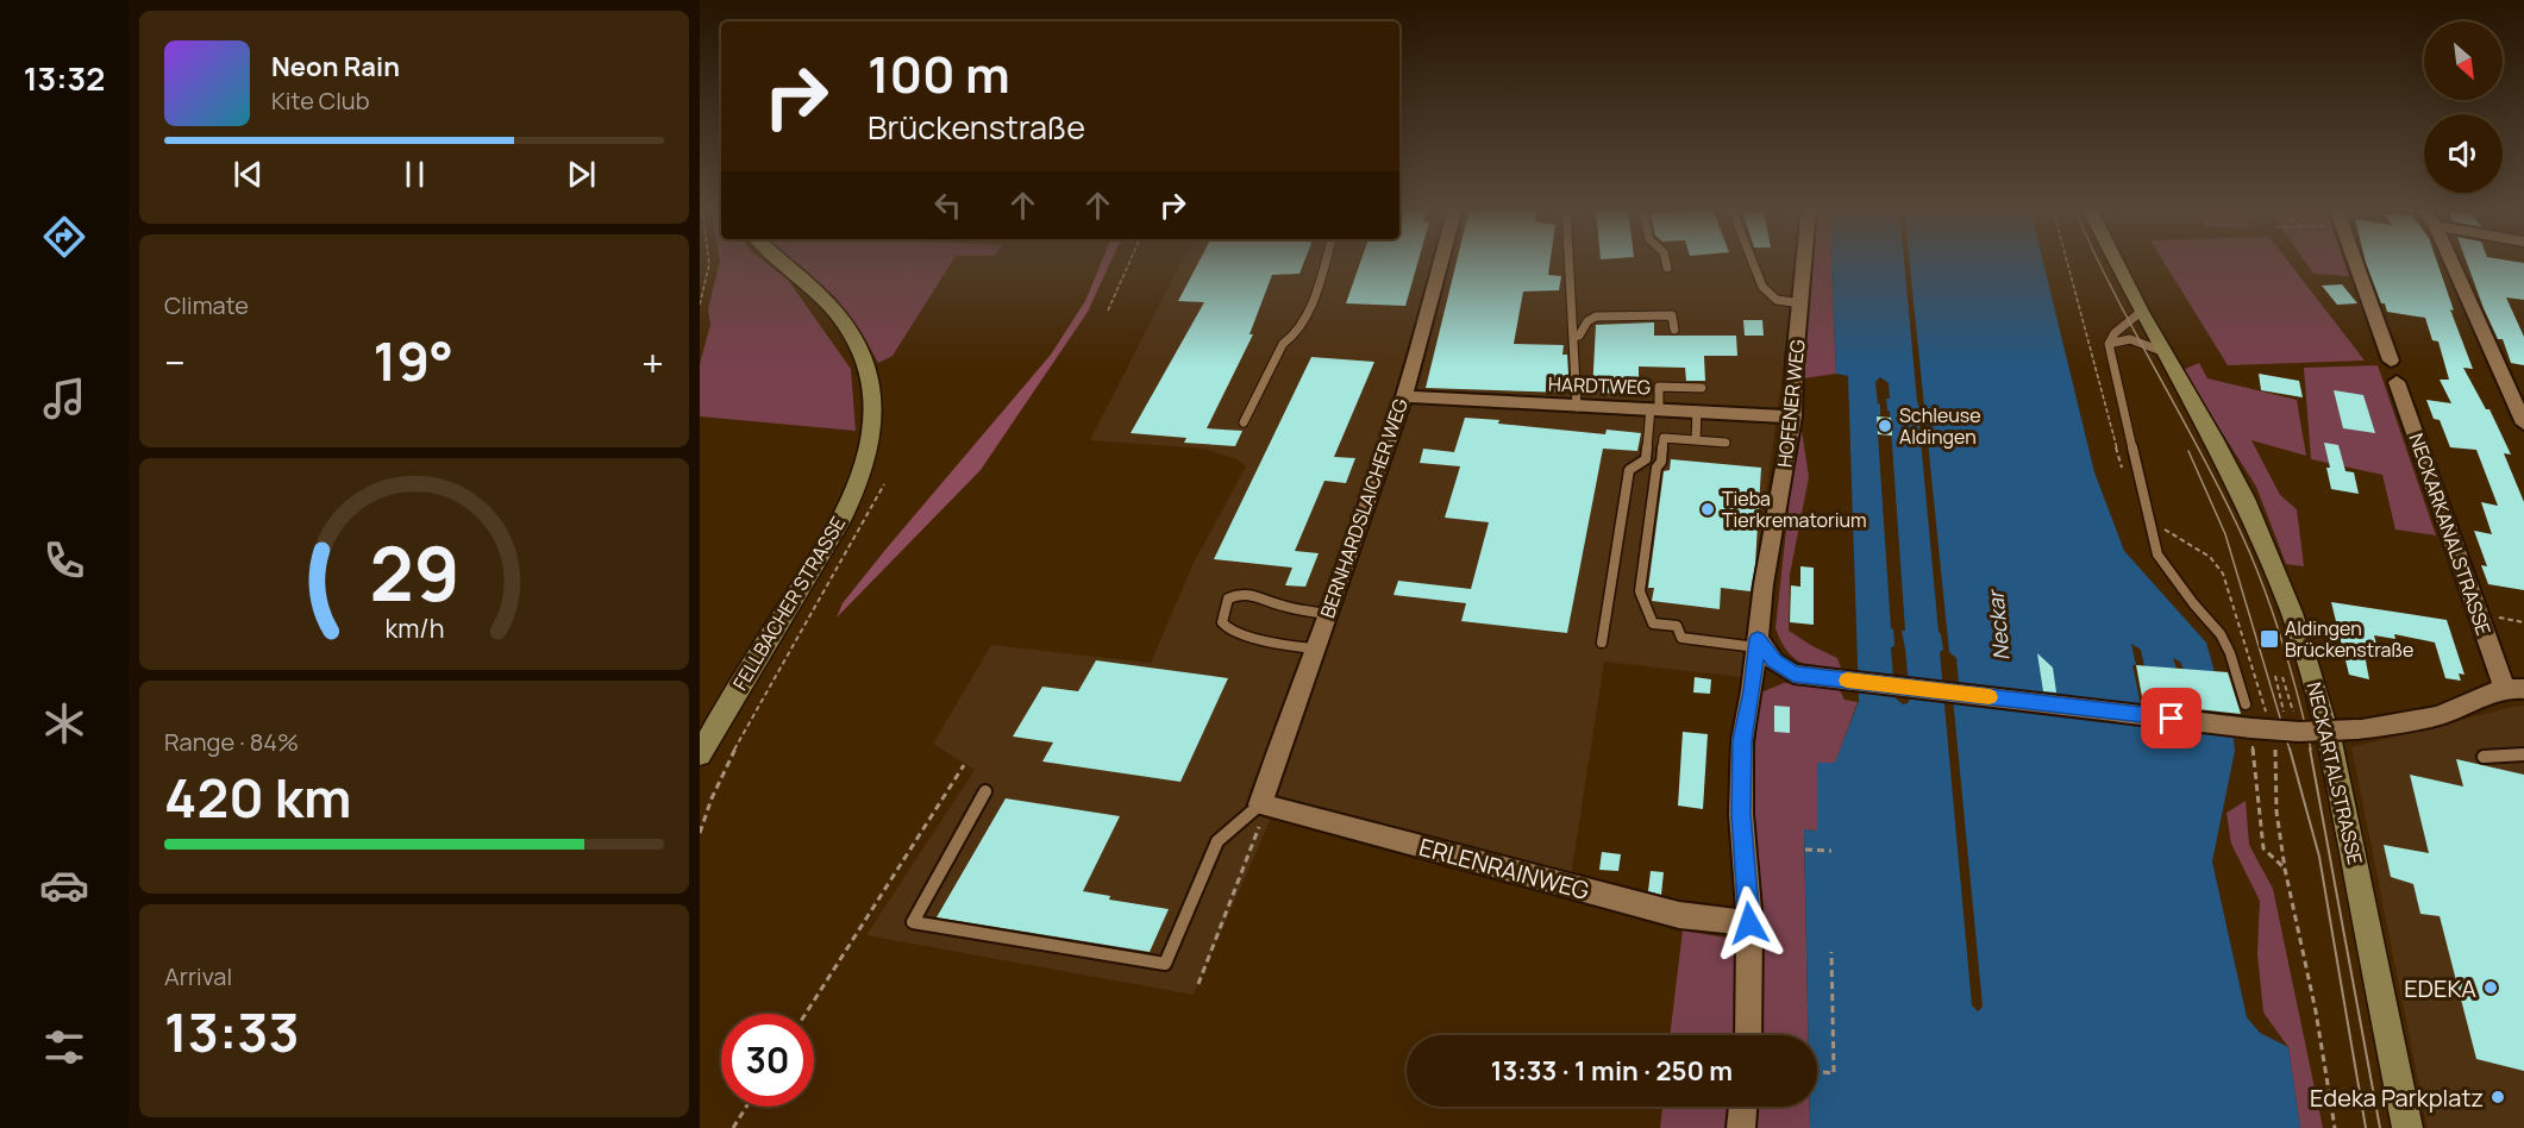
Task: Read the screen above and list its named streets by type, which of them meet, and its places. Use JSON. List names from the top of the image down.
{
  "streets": {
    "main road": ["FELLBACHER STRASSE", "NECKARTALSTRASSE"],
    "street": [
      "HARDTWEG",
      "HOFENER WEG",
      "BERNHARDSLAICHER WEG",
      "NECKARKANALSTRASSE",
      "ERLENRAINWEG"
    ]
  },
  "crossings": [
    ["HARDTWEG", "HOFENER WEG"],
    ["HARDTWEG", "BERNHARDSLAICHER WEG"],
    ["HOFENER WEG", "ERLENRAINWEG"],
    ["BERNHARDSLAICHER WEG", "ERLENRAINWEG"]
  ],
  "water": ["Neckar"],
  "places": {
    "other": [
      "Schleuse Aldingen",
      "Tieba Tierkrematorium",
      "EDEKA",
      "Edeka Parkplatz"
    ],
    "transit": ["Aldingen Brückenstraße"]
  },
  "north": "bottom right",
  "page": {
    "tabs": "13:32",
    "turn": ["100 m", "Brückenstraße"],
    "song": ["Neon Rain", "Kite Club"],
    "tile": [
      "Climate",
      ["Range · 84%", "420 km"],
      ["Arrival", "13:33"]
    ],
    "heat": ["−", "19°", "+"],
    "limit": "30",
    "trip": "13:33 · 1 min · 250 m",
    "gauge": ["29", "km/h"]
  }
}
